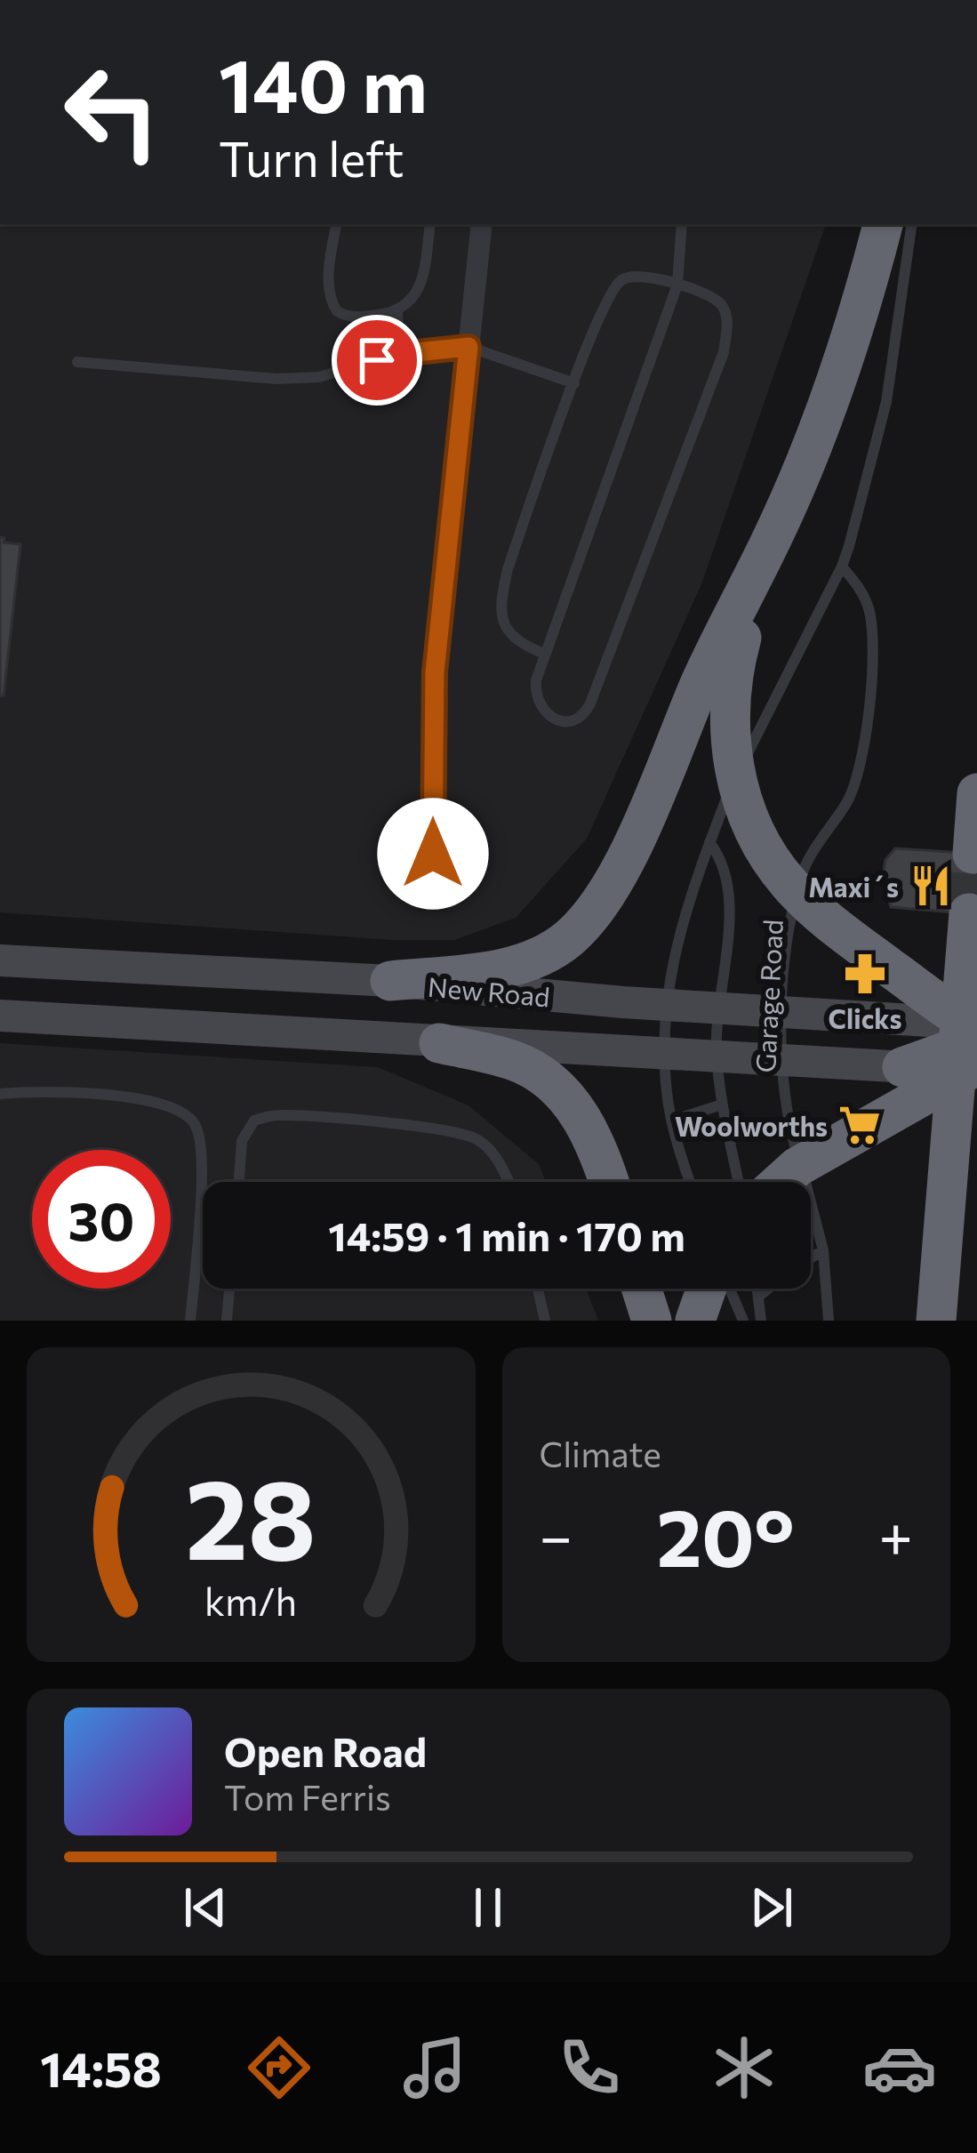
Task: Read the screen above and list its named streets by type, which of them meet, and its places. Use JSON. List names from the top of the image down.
{
  "streets": {
    "main road": ["New Road"],
    "lane": ["Garage Road"]
  },
  "places": {
    "restaurant": ["Maxi´s"],
    "pharmacy": ["Clicks"],
    "supermarket": ["Woolworths"]
  },
  "page": {
    "turn": ["140 m", "Turn left"],
    "limit": "30",
    "trip": "14:59 · 1 min · 170 m",
    "tile": "Climate",
    "heat": ["−", "20°", "+"],
    "song": ["Open Road", "Tom Ferris"],
    "tabs": "14:58",
    "gauge": ["28", "km/h"]
  }
}
